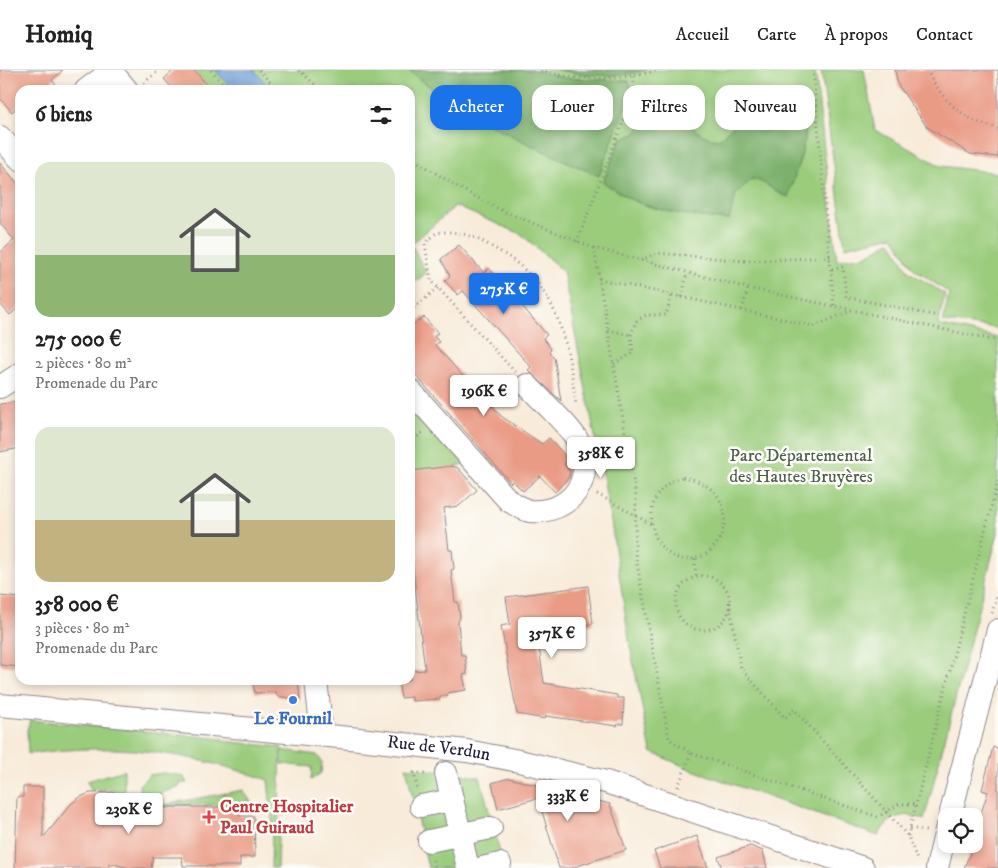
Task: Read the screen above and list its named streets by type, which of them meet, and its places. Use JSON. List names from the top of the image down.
{
  "streets": {
    "street": ["Rue de Verdun"]
  },
  "parks": ["Parc Départemental des Hautes Bruyères"],
  "places": {
    "other": ["Le Fournil"],
    "health": ["Centre Hospitalier Paul Guiraud"]
  },
  "page": {
    "header": "Homiq",
    "nav": [
      "Accueil",
      "Carte",
      "À propos",
      "Contact"
    ],
    "chip": [
      "Acheter",
      "Louer",
      "Filtres",
      "Nouveau"
    ],
    "heading": "6 biens",
    "list": [
      {
        "name": "275 000 €",
        "note": "2 pièces · 80 m² · Promenade du Parc"
      },
      {
        "name": "358 000 €",
        "note": "3 pièces · 80 m² · Promenade du Parc"
      }
    ],
    "price": [
      "275K €",
      "196K €",
      "358K €",
      "357K €",
      "333K €",
      "230K €"
    ]
  }
}
